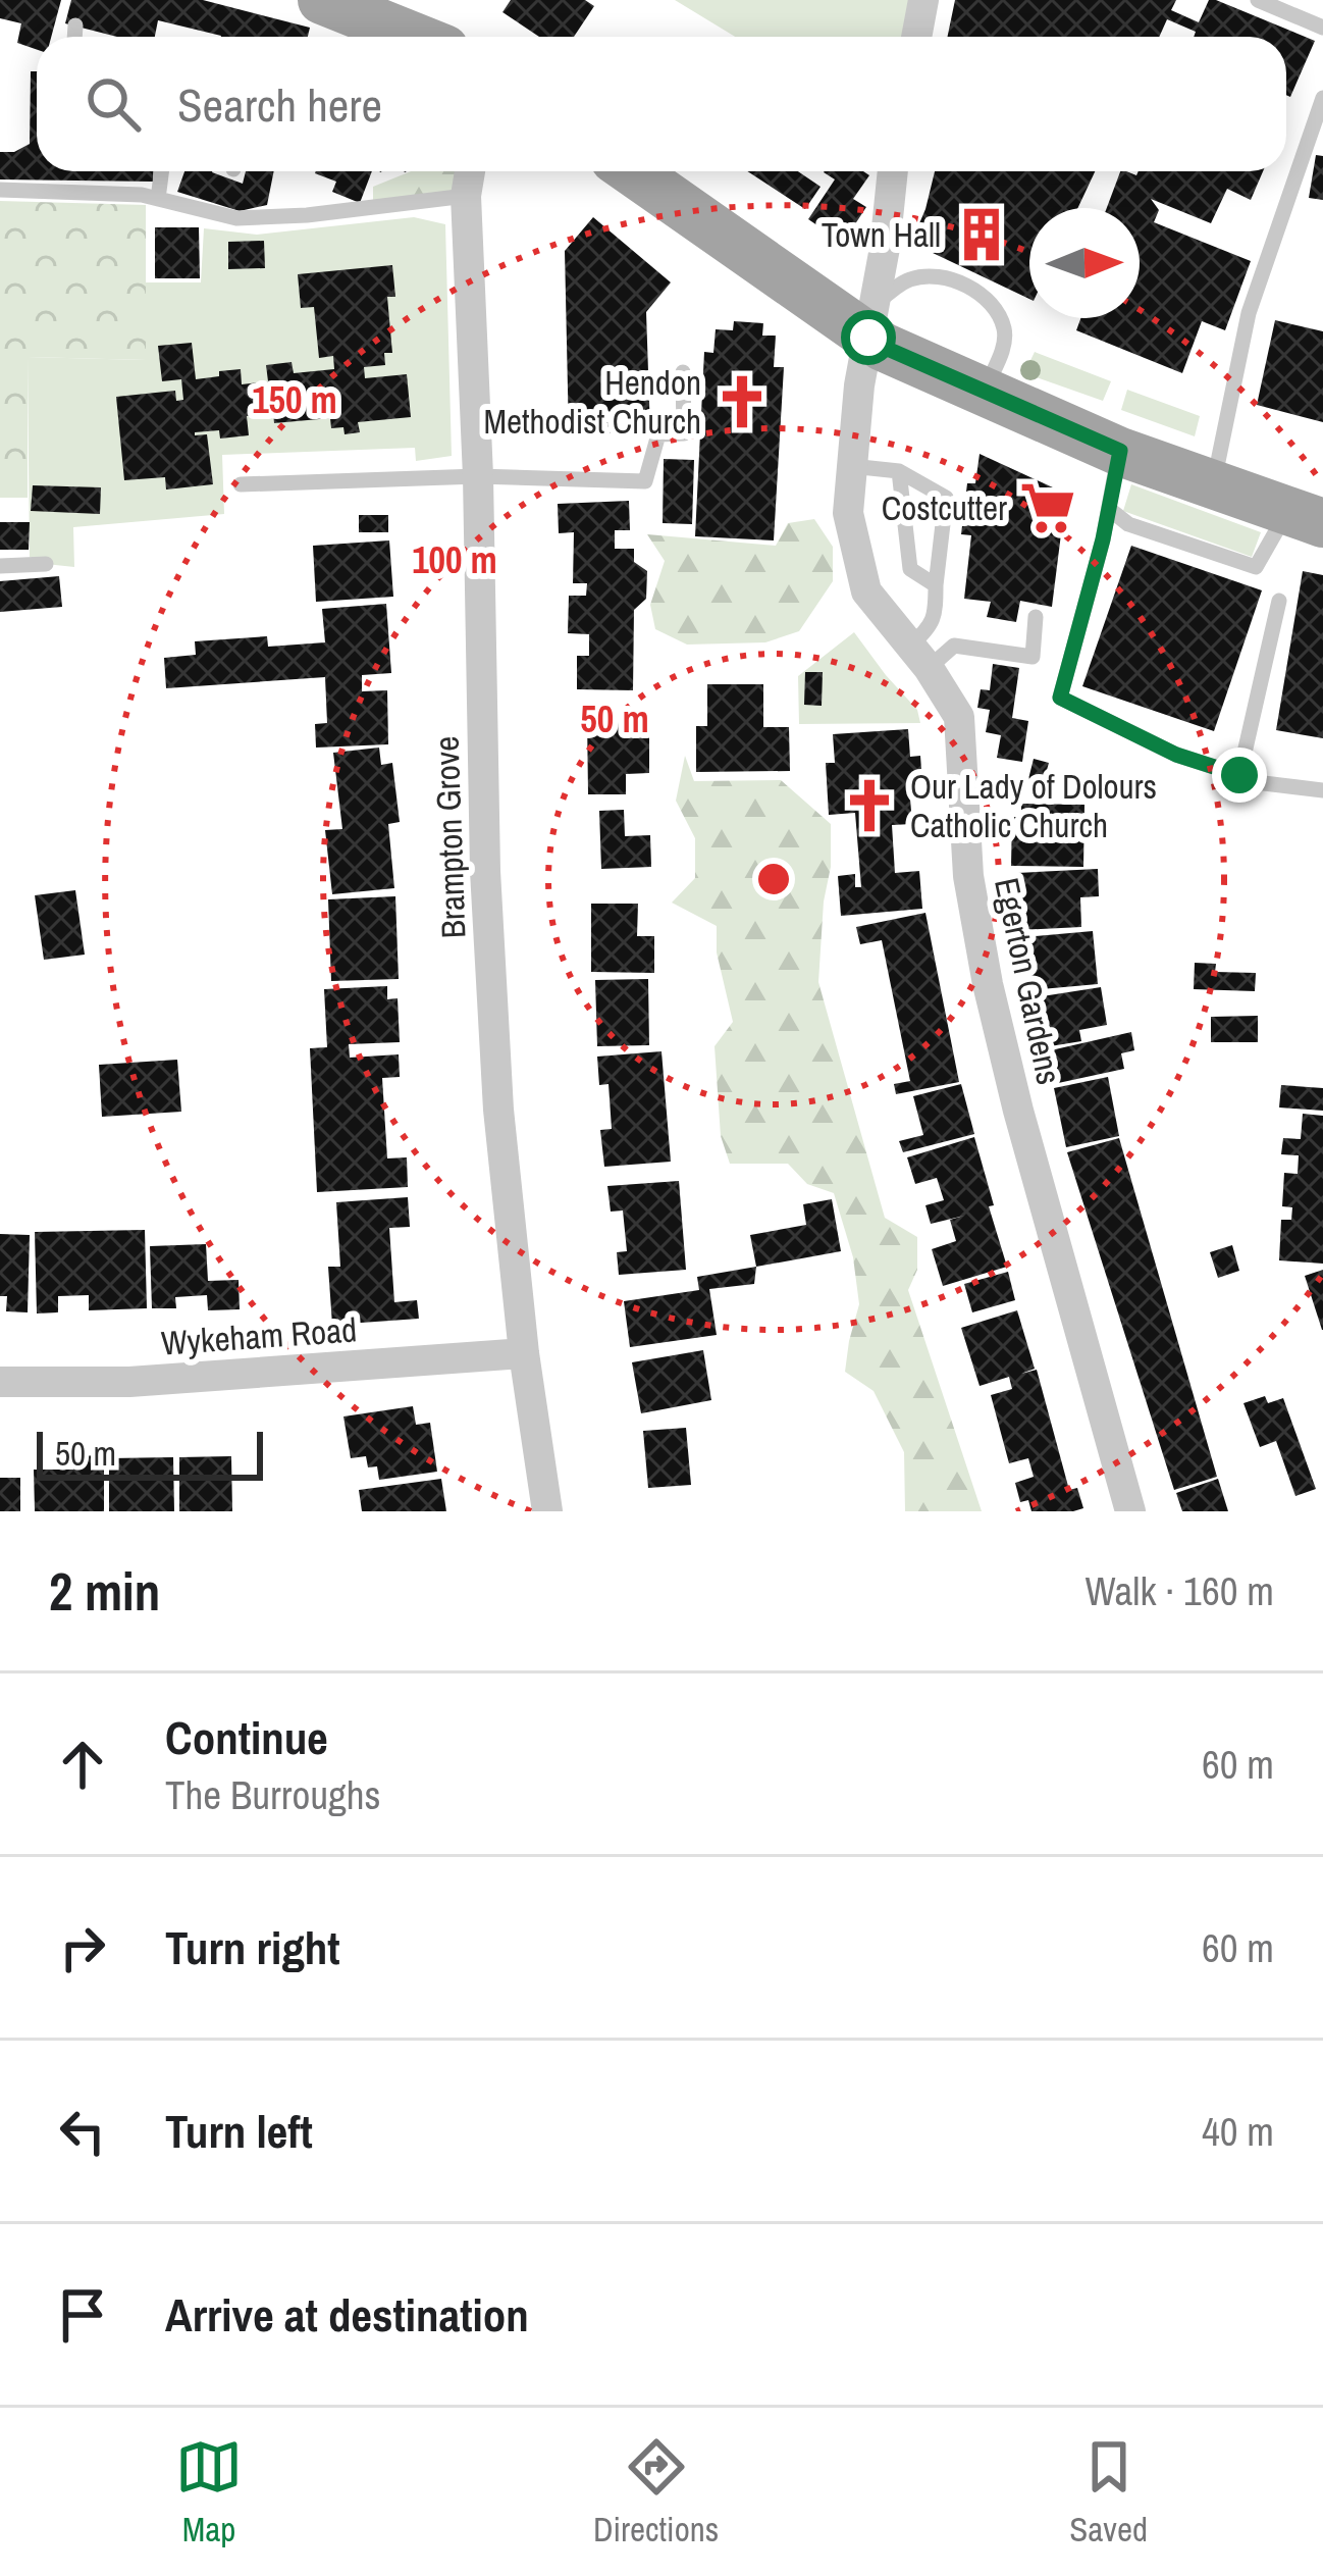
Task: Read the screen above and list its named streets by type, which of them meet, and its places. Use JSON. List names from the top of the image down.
{
  "streets": {
    "street": ["Brampton Grove", "Egerton Gardens", "Wykeham Road"]
  },
  "crossings": [
    ["Brampton Grove", "Wykeham Road"]
  ],
  "places": {
    "building": ["Town Hall"],
    "church": ["Hendon Methodist Church", "Our Lady of Dolours Catholic Church"],
    "supermarket": ["Costcutter"]
  },
  "scale_bar": "50 m",
  "north": "right",
  "page": {
    "search": "Search here",
    "scale": "50 m",
    "heading": ["2 min", "Walk · 160 m"],
    "list": [
      ["Continue", "The Burroughs", "60 m"],
      ["Turn right", "60 m"],
      ["Turn left", "40 m"],
      "Arrive at destination"
    ],
    "nav": ["Map", "Directions", "Saved"]
  },
  "rings": ["150 m", "100 m", "50 m"]
}
